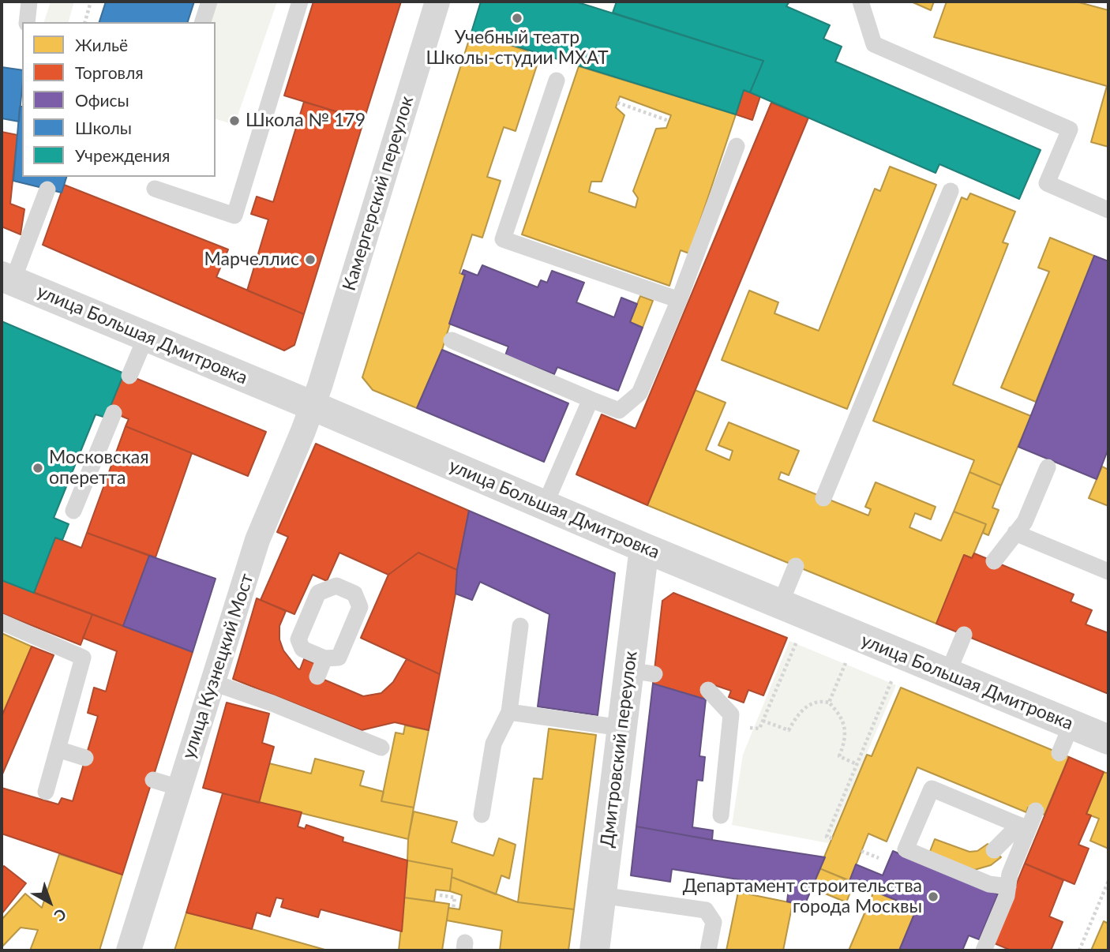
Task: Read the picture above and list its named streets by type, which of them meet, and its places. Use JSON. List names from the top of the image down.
{
  "streets": {
    "street": [
      "Камергерский переулок",
      "улица Большая Дмитровка",
      "улица Кузнецкий Мост",
      "Дмитровский переулок"
    ]
  },
  "crossings": [
    ["Камергерский переулок", "улица Большая Дмитровка"],
    ["Камергерский переулок", "улица Кузнецкий Мост"],
    ["улица Большая Дмитровка", "улица Кузнецкий Мост"],
    ["улица Большая Дмитровка", "Дмитровский переулок"]
  ],
  "places": [
    "Учебный театр Школы-студии МХАТ",
    "Школа № 179",
    "Марчеллис",
    "Московская оперетта",
    "Департамент строительства города Москвы"
  ],
  "legend": [
    "Жильё",
    "Торговля",
    "Офисы",
    "Школы",
    "Учреждения"
  ],
  "north": "bottom right"
}
